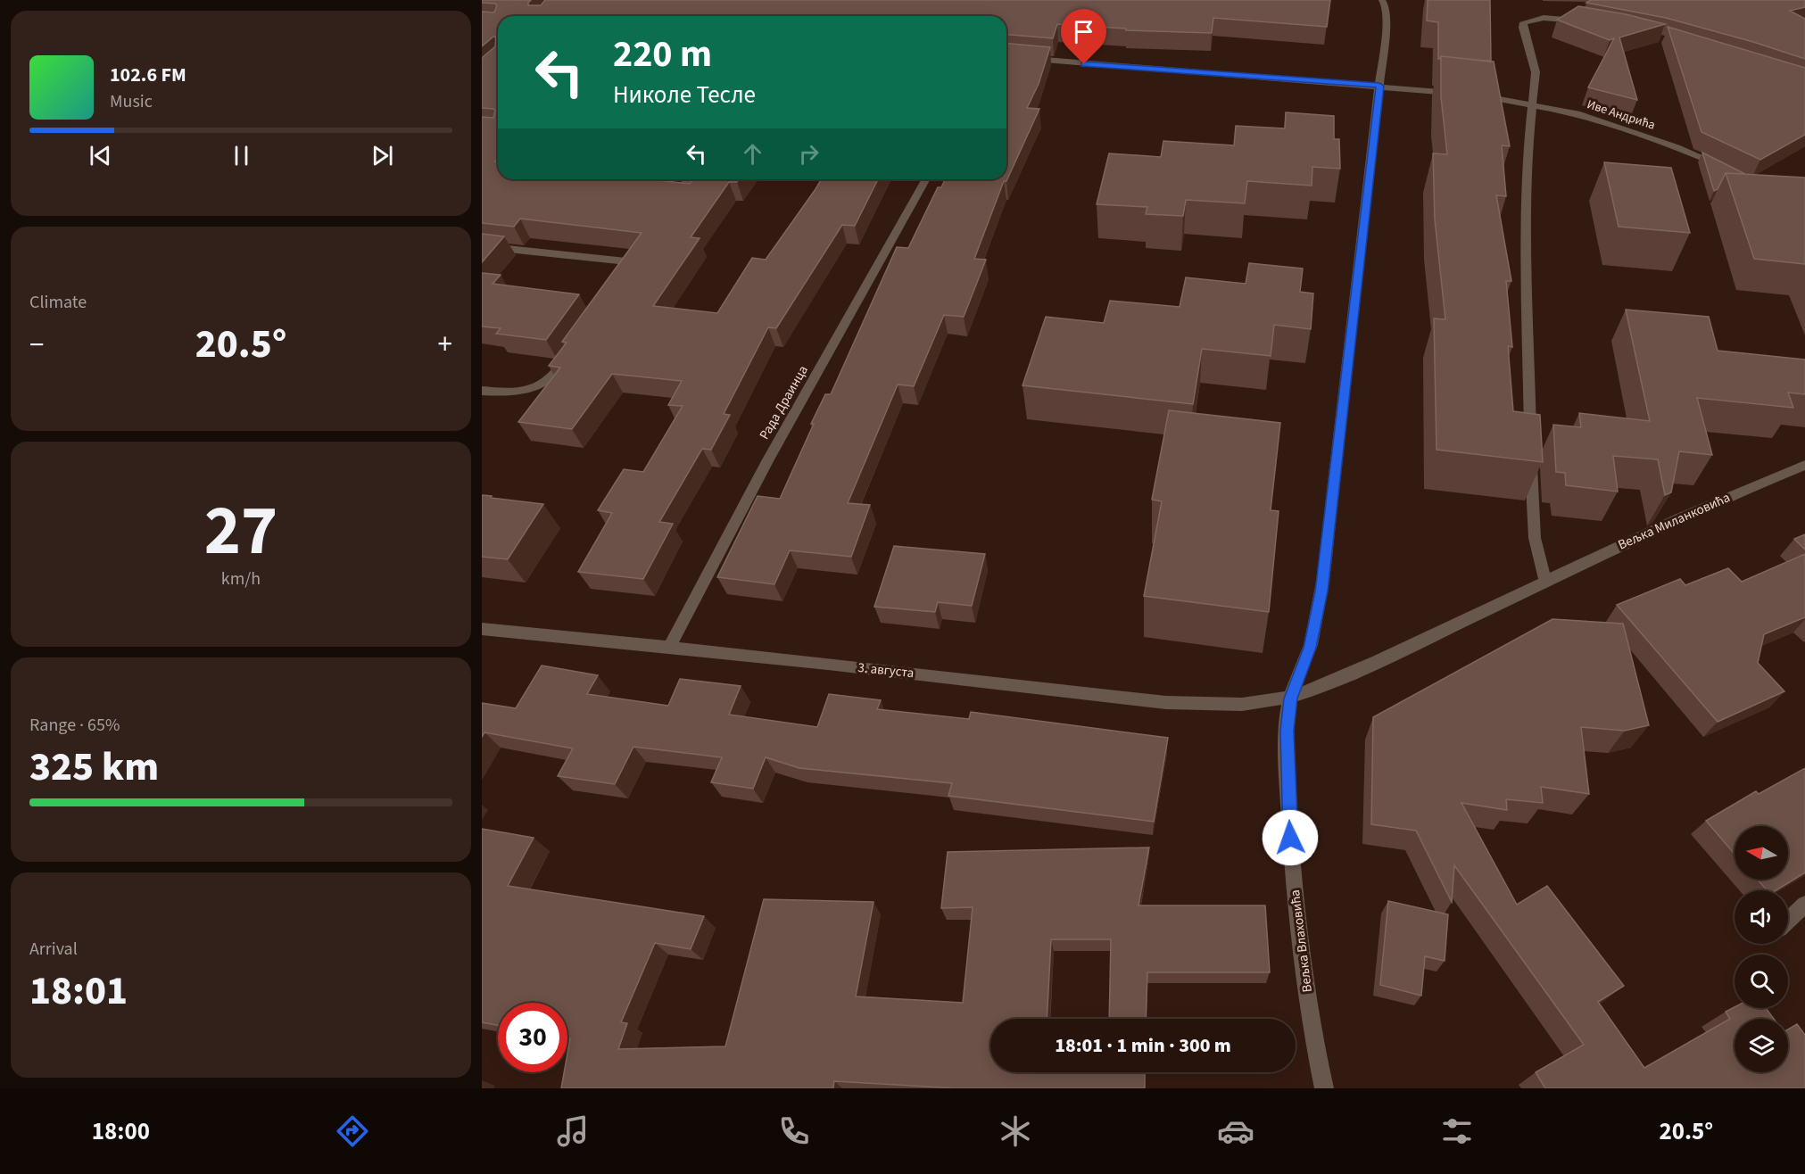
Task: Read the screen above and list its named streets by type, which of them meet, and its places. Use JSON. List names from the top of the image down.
{
  "streets": {
    "street": [
      "Иве Андрића",
      "Рада Драинца",
      "Вељка Миланковића",
      "3. августа",
      "Вељка Влаховића"
    ]
  },
  "crossings": [
    ["Иве Андрића", "Вељка Влаховића"],
    ["Рада Драинца", "3. августа"],
    ["Вељка Миланковића", "3. августа"],
    ["Вељка Миланковића", "Вељка Влаховића"],
    ["3. августа", "Вељка Влаховића"]
  ],
  "north": "left",
  "page": {
    "turn": ["220 m", "Николе Тесле"],
    "song": ["102.6 FM", "Music"],
    "tile": [
      "Climate",
      ["27", "km/h"],
      ["Range · 65%", "325 km"],
      ["Arrival", "18:01"]
    ],
    "heat": ["−", "20.5°", "+"],
    "limit": "30",
    "trip": "18:01 · 1 min · 300 m",
    "tabs": ["18:00", "20.5°"]
  }
}
